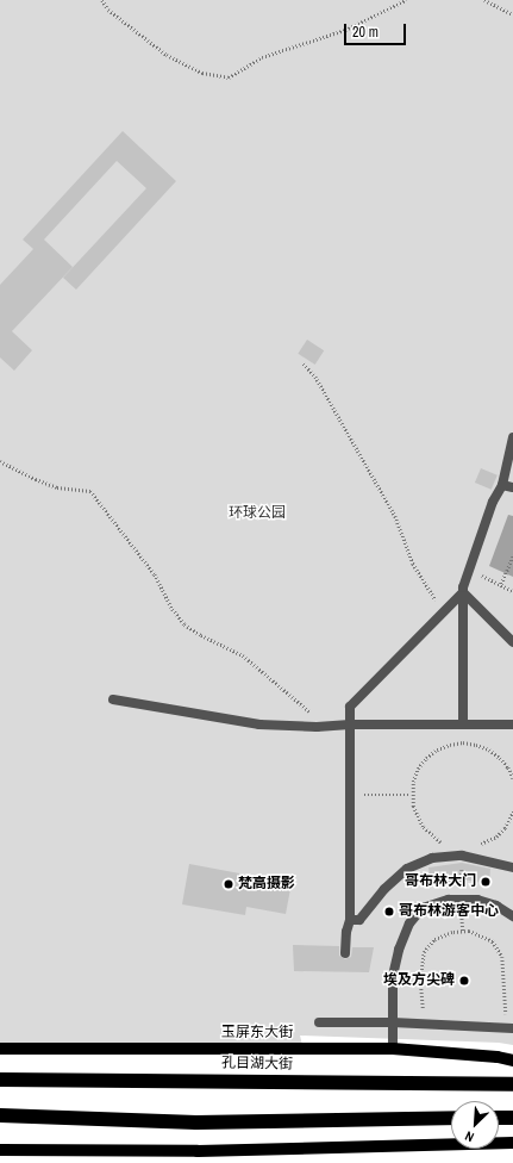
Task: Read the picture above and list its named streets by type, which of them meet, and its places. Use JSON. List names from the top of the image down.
{
  "streets": {
    "highway": ["孔目湖大街"],
    "main road": ["玉屏东大街"]
  },
  "parks": ["环球公园"],
  "places": [
    "哥布林大门",
    "梵高摄影",
    "哥布林游客中心",
    "埃及方尖碑"
  ],
  "scale_bar": "20 m",
  "north": "bottom left"
}
